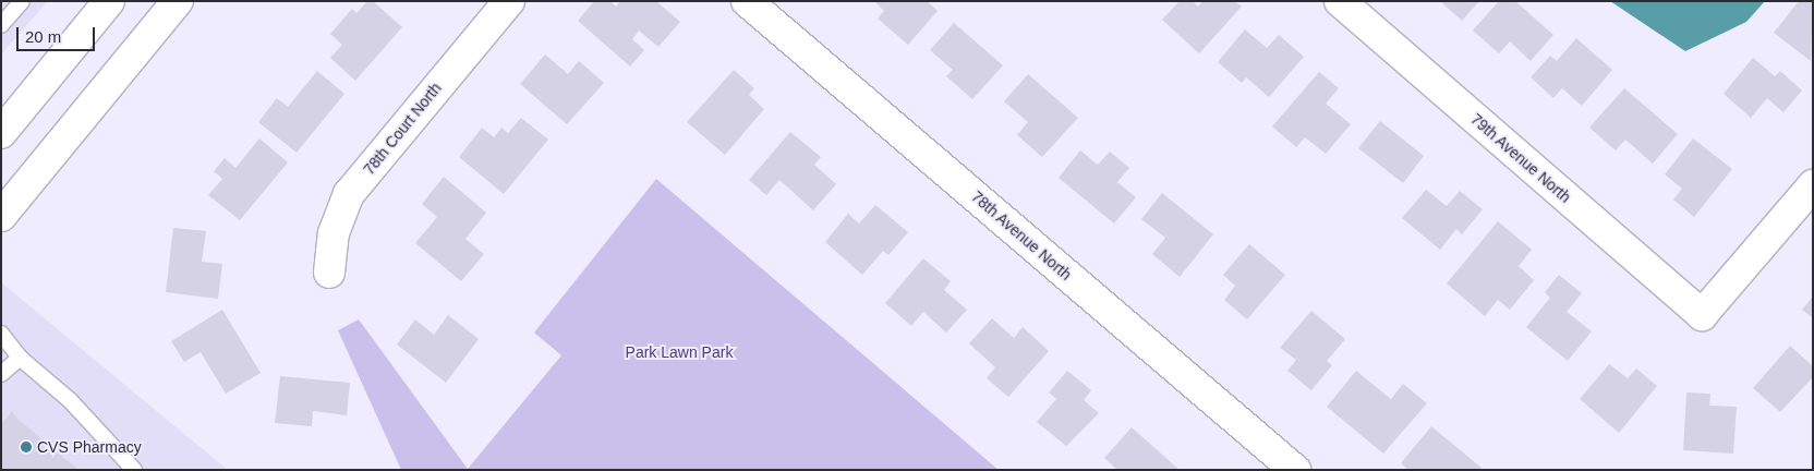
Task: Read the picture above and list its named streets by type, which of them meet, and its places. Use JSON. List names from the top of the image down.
{
  "streets": {
    "street": ["78th Court North", "79th Avenue North", "78th Avenue North"]
  },
  "parks": ["Park Lawn Park"],
  "places": ["CVS Pharmacy"],
  "scale_bar": "20 m"
}
